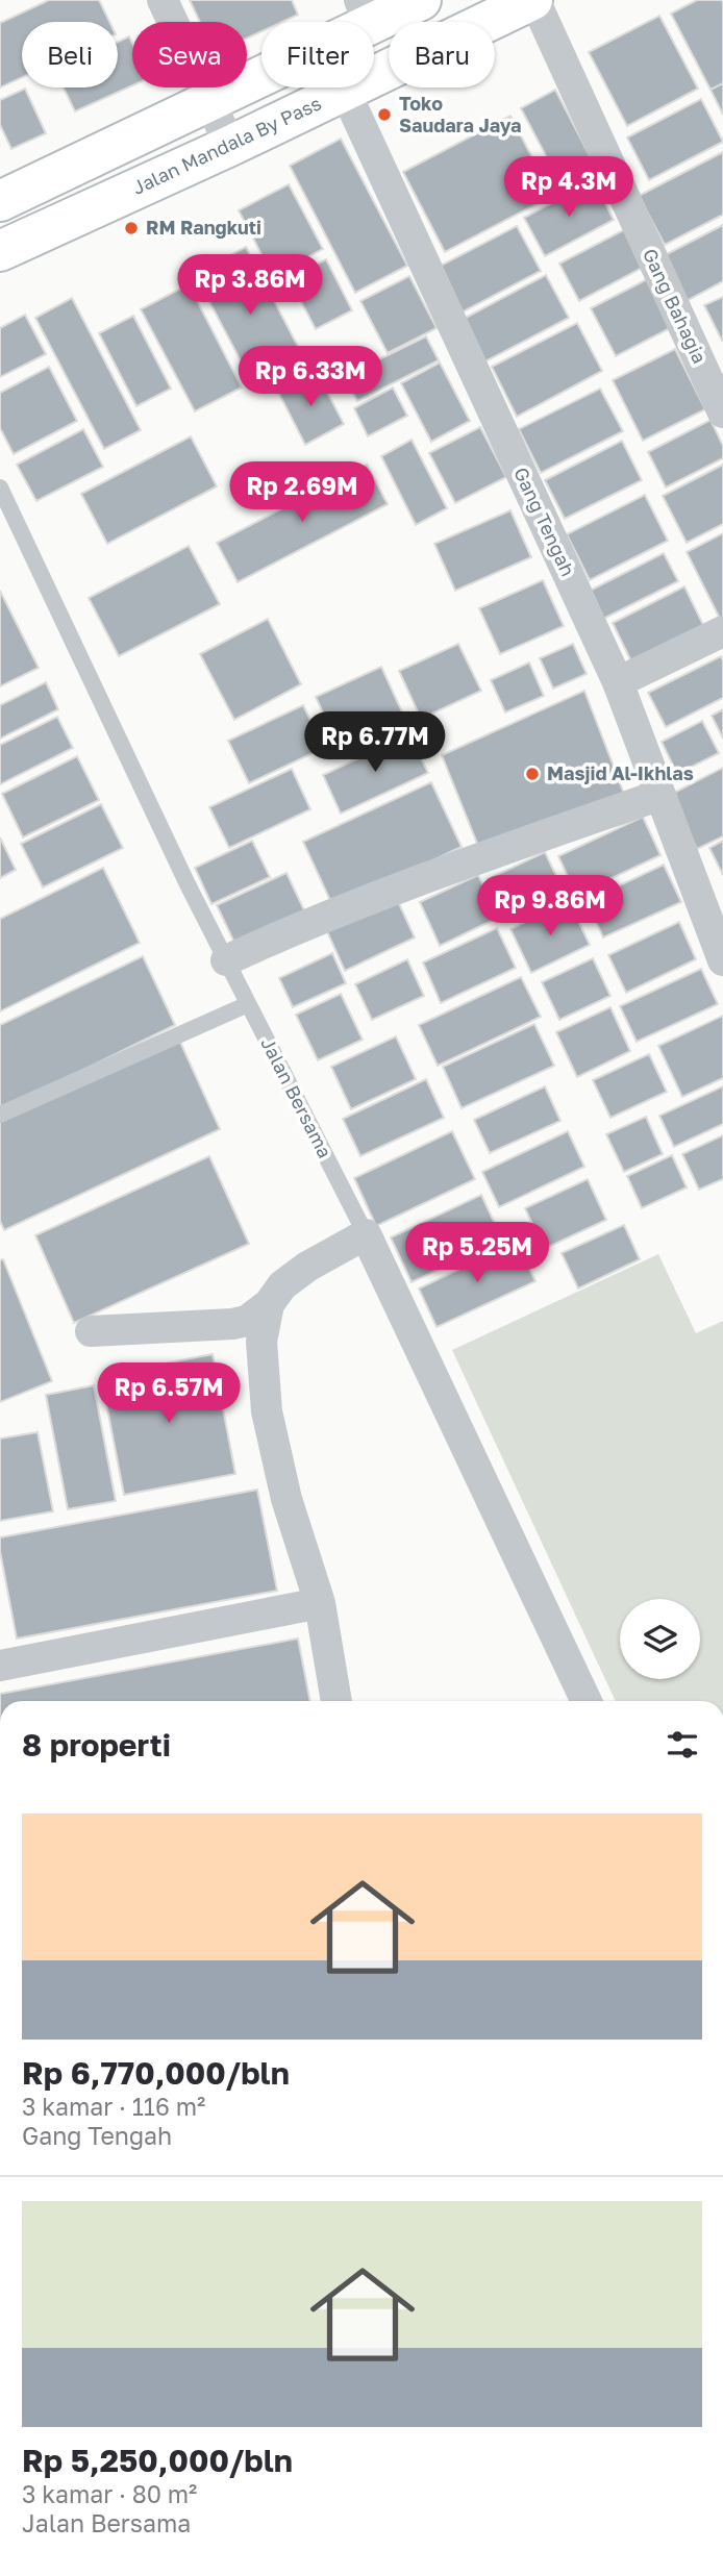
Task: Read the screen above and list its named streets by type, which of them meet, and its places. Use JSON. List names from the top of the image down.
{
  "streets": {
    "street": [
      "Jalan Mandala By Pass",
      "Gang Bahagia",
      "Gang Tengah",
      "Jalan Bersama"
    ]
  },
  "crossings": [
    ["Jalan Mandala By Pass", "Gang Bahagia"],
    ["Jalan Mandala By Pass", "Gang Tengah"]
  ],
  "places": ["Toko Saudara Jaya", "RM Rangkuti", "Masjid Al-Ikhlas"],
  "page": {
    "chip": [
      "Beli",
      "Sewa",
      "Filter",
      "Baru"
    ],
    "price": [
      "Rp 4.3M",
      "Rp 3.86M",
      "Rp 6.33M",
      "Rp 2.69M",
      "Rp 6.77M",
      "Rp 9.86M",
      "Rp 5.25M",
      "Rp 6.57M"
    ],
    "heading": "8 properti",
    "list": [
      {
        "name": "Rp 6,770,000/bln",
        "note": "3 kamar · 116 m² · Gang Tengah"
      },
      {
        "name": "Rp 5,250,000/bln",
        "note": "3 kamar · 80 m² · Jalan Bersama"
      }
    ]
  }
}
